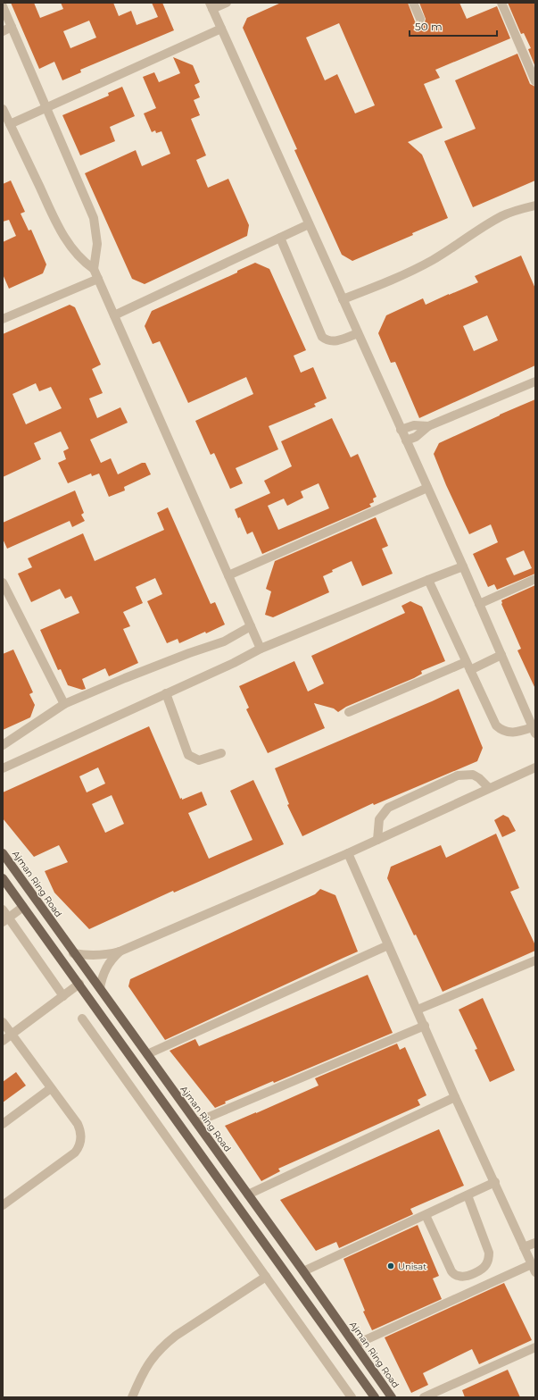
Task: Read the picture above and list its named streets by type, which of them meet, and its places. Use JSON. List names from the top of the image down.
{
  "streets": {
    "main road": ["Ajman Ring Road"]
  },
  "places": ["Unisat"],
  "scale_bar": "50 m"
}
